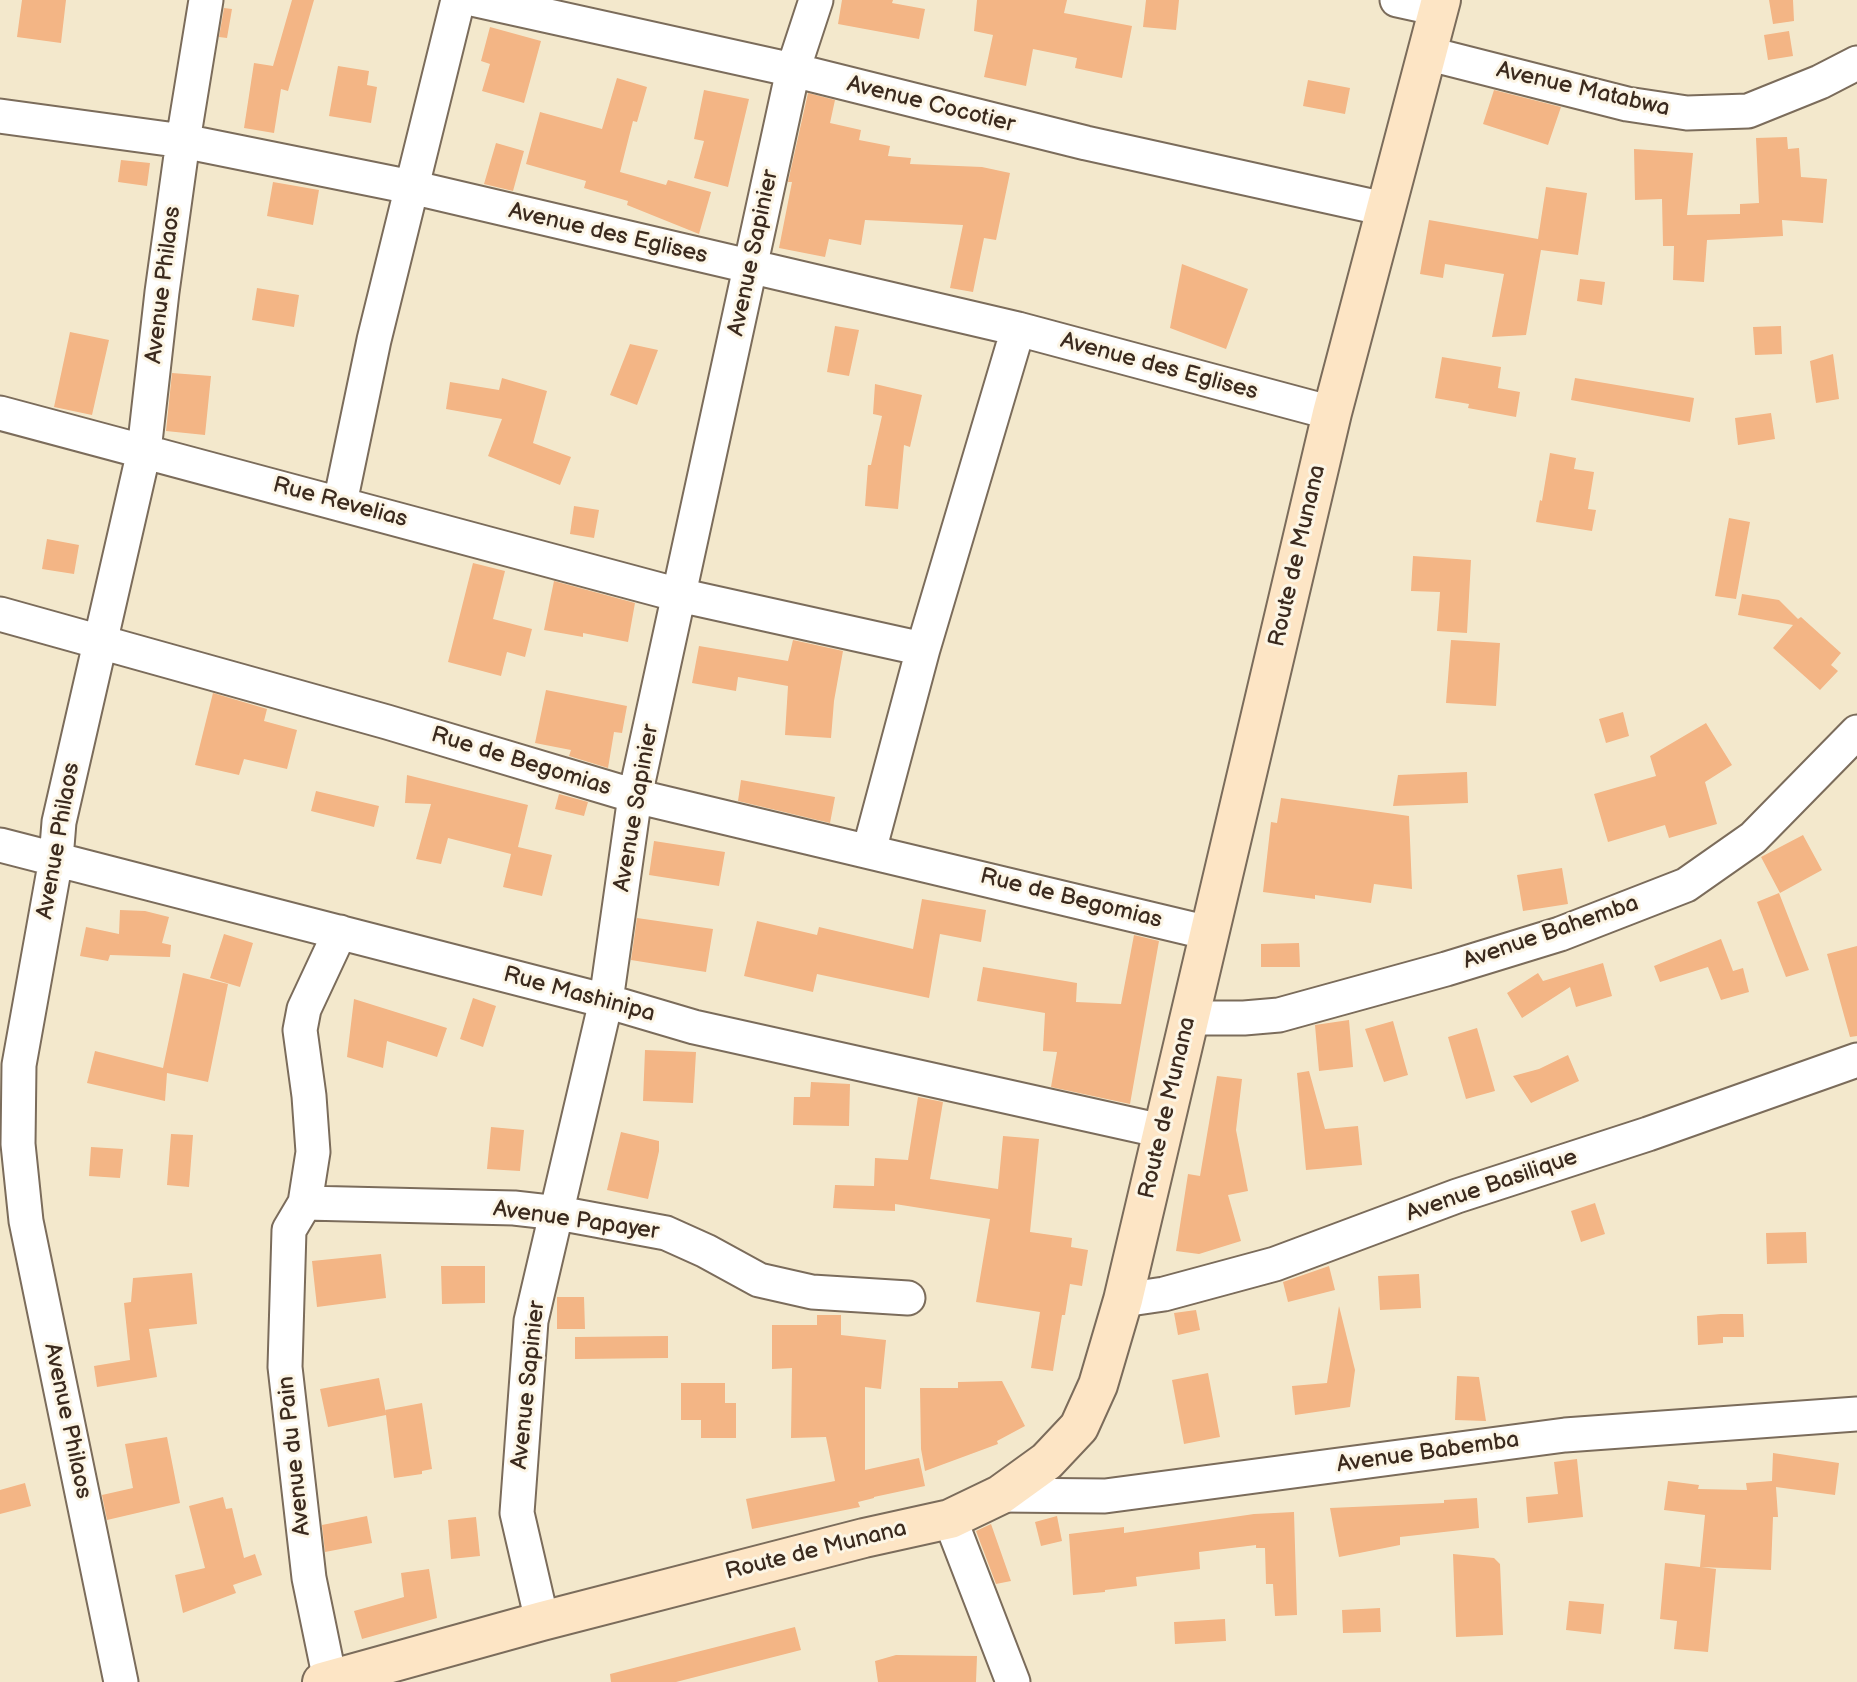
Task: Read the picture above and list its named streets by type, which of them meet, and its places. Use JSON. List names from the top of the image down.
{
  "streets": {
    "main road": ["Route de Munana"],
    "street": [
      "Avenue Matabwa",
      "Avenue Cocotier",
      "Avenue des Eglises",
      "Avenue Sapinier",
      "Avenue Philaos",
      "Rue Revelias",
      "Rue de Begomias",
      "Avenue Bahemba",
      "Rue Mashinipa",
      "Avenue Basilique",
      "Avenue Papayer",
      "Avenue Babemba",
      "Avenue du Pain"
    ]
  },
  "crossings": [
    ["Avenue Matabwa", "Route de Munana"],
    ["Avenue Cocotier", "Avenue Sapinier"],
    ["Avenue Cocotier", "Route de Munana"],
    ["Avenue des Eglises", "Avenue Sapinier"],
    ["Avenue des Eglises", "Avenue Philaos"],
    ["Avenue des Eglises", "Route de Munana"],
    ["Avenue Sapinier", "Rue Revelias"],
    ["Avenue Sapinier", "Route de Munana"],
    ["Avenue Sapinier", "Rue de Begomias"],
    ["Avenue Sapinier", "Rue Mashinipa"],
    ["Avenue Sapinier", "Avenue Papayer"],
    ["Avenue Philaos", "Rue Revelias"],
    ["Avenue Philaos", "Rue de Begomias"],
    ["Avenue Philaos", "Rue Mashinipa"],
    ["Route de Munana", "Rue de Begomias"],
    ["Route de Munana", "Avenue Bahemba"],
    ["Route de Munana", "Rue Mashinipa"],
    ["Route de Munana", "Avenue Basilique"],
    ["Route de Munana", "Avenue Babemba"],
    ["Route de Munana", "Avenue du Pain"],
    ["Rue Mashinipa", "Avenue du Pain"],
    ["Avenue Papayer", "Avenue du Pain"]
  ]
}
